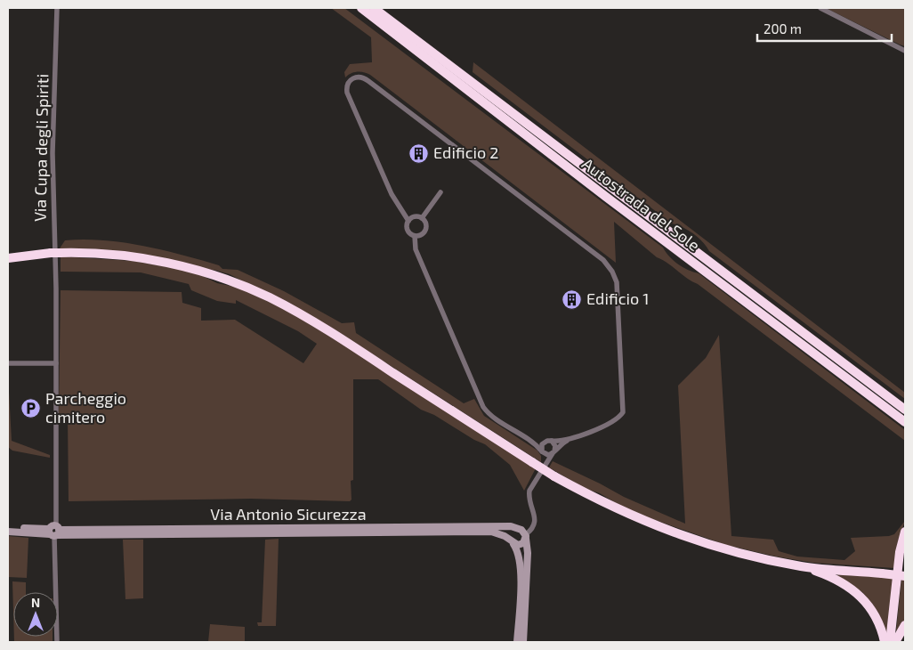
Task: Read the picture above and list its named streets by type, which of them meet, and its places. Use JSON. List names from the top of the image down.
{
  "streets": {
    "highway": ["Autostrada del Sole"],
    "street": ["Via Cupa degli Spiriti", "Via Antonio Sicurezza"]
  },
  "crossings": [
    ["Via Cupa degli Spiriti", "Via Antonio Sicurezza"]
  ],
  "places": {
    "building": ["Edificio 2", "Edificio 1"],
    "parking": ["Parcheggio cimitero"]
  },
  "scale_bar": "200 m",
  "north": "top"
}
